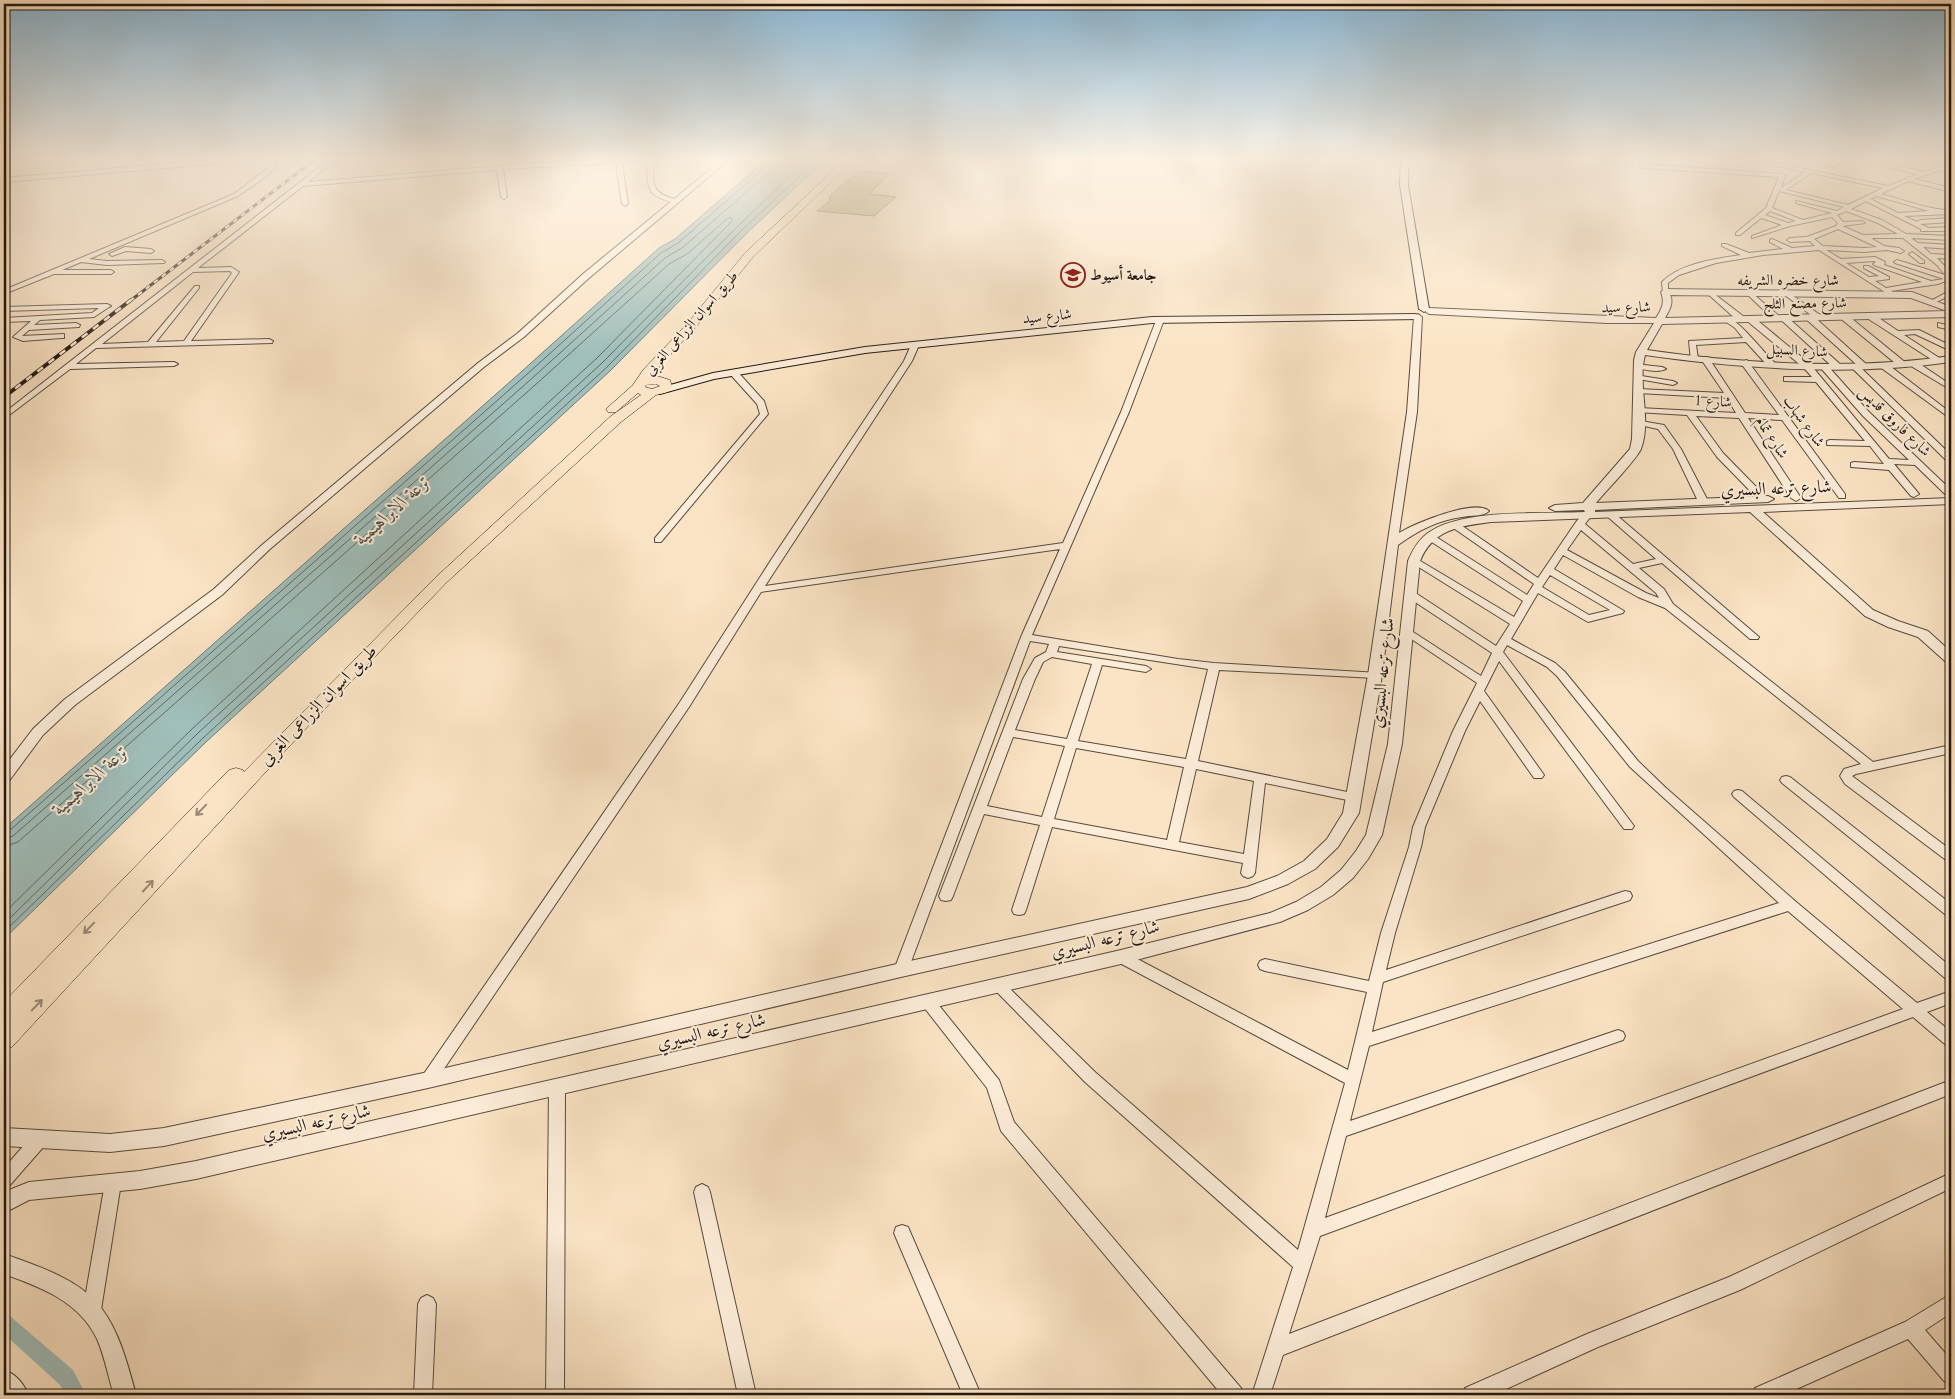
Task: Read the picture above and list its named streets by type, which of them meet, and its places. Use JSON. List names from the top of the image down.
{
  "streets": {
    "main road": ["شارع سيد", "طريق اسوان الزراعى الغربى"],
    "street": [
      "شارع خضره الشريفه",
      "شارع مصنع الثلج",
      "شارع السبيل",
      "شارع 1",
      "شارع شهاب",
      "شارع فاروق قديس",
      "شارع تمام",
      "شارع ترعه البسيري"
    ]
  },
  "crossings": [
    ["شارع خضره الشريفه", "شارع مصنع الثلج"],
    ["شارع مصنع الثلج", "شارع سيد"],
    ["شارع سيد", "طريق اسوان الزراعى الغربى"],
    ["شارع السبيل", "شارع شهاب"],
    ["شارع السبيل", "شارع فاروق قديس"],
    ["شارع السبيل", "شارع تمام"],
    ["شارع 1", "شارع شهاب"],
    ["شارع 1", "شارع تمام"],
    ["شارع شهاب", "شارع ترعه البسيري"],
    ["شارع فاروق قديس", "شارع ترعه البسيري"],
    ["شارع تمام", "شارع ترعه البسيري"]
  ],
  "water": ["ترعة الابراهيمية"],
  "places": {
    "school or university": ["جامعة أسيوط"]
  }
}
